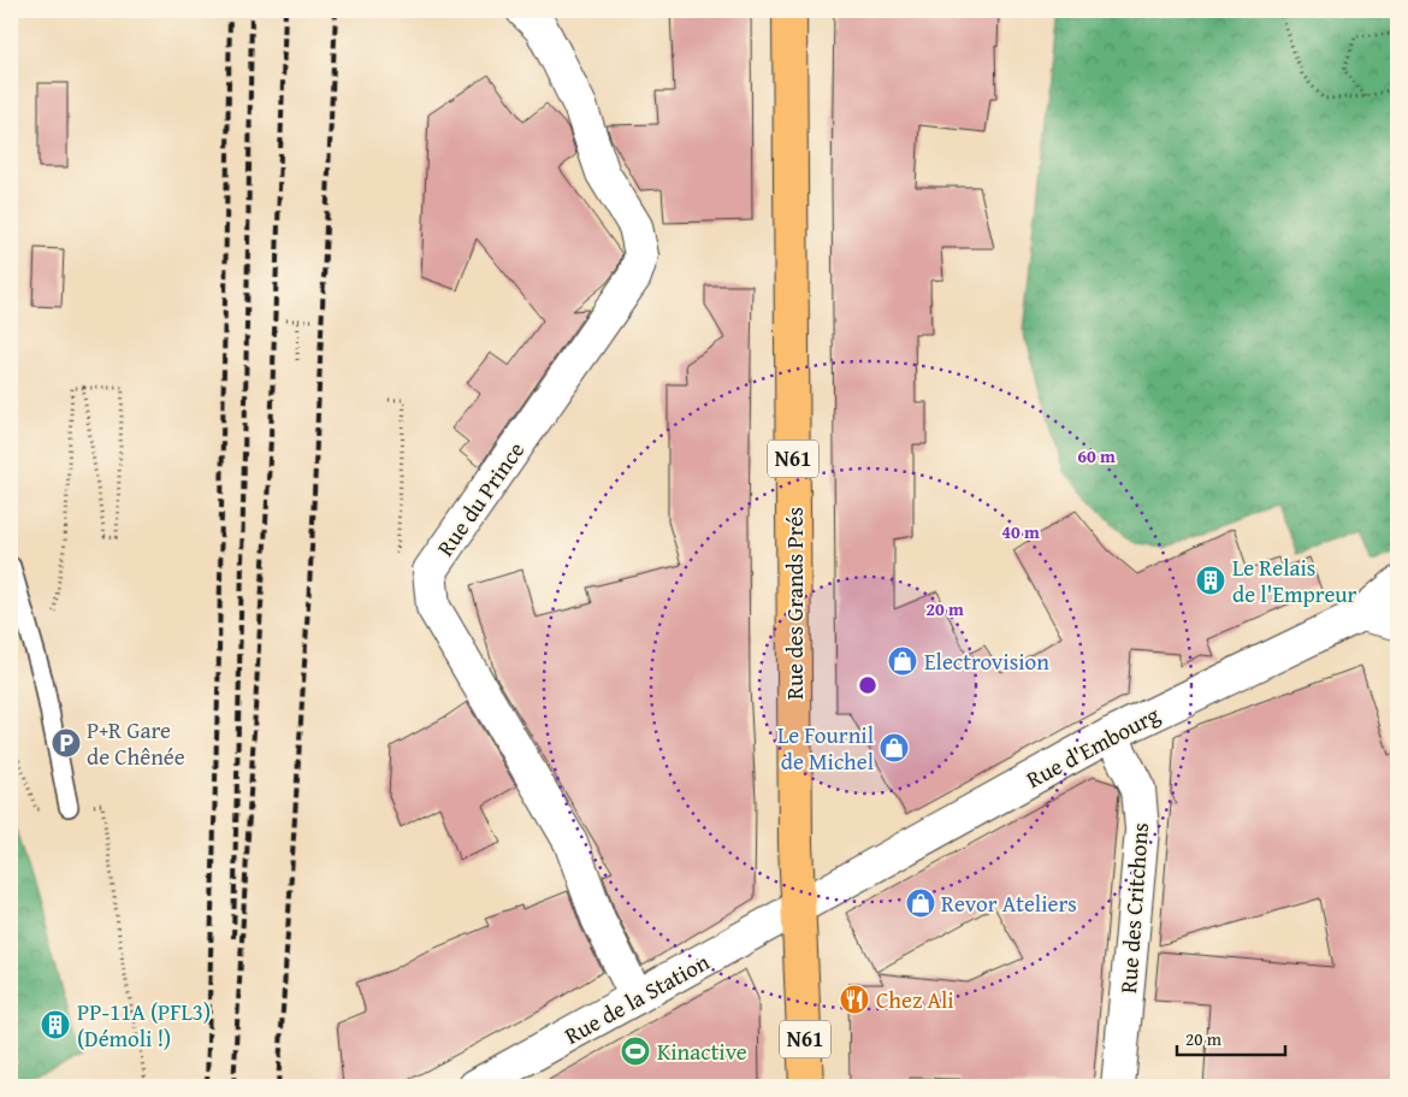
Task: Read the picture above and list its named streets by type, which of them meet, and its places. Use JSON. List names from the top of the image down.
{
  "streets": {
    "main road": ["N61", "Rue des Grands Prés"],
    "street": [
      "Rue du Prince",
      "Rue d'Embourg",
      "Rue des Critchons",
      "Rue de la Station"
    ]
  },
  "crossings": [
    ["Rue du Prince", "Rue de la Station"],
    ["Rue des Grands Prés", "Rue d'Embourg"],
    ["Rue des Grands Prés", "Rue de la Station"],
    ["Rue d'Embourg", "Rue des Critchons"],
    ["Rue d'Embourg", "Rue de la Station"]
  ],
  "places": {
    "building": ["Le Relais de l'Empreur", "PP-11A (PFL3) (Démoli !)"],
    "shop": ["Electrovision", "Le Fournil de Michel", "Revor Ateliers"],
    "parking": ["P+R Gare de Chênée"],
    "restaurant": ["Chez Ali"],
    "sports": ["Kinactive"]
  },
  "scale_bar": "20 m",
  "rings": ["60 m", "40 m", "20 m"]
}
